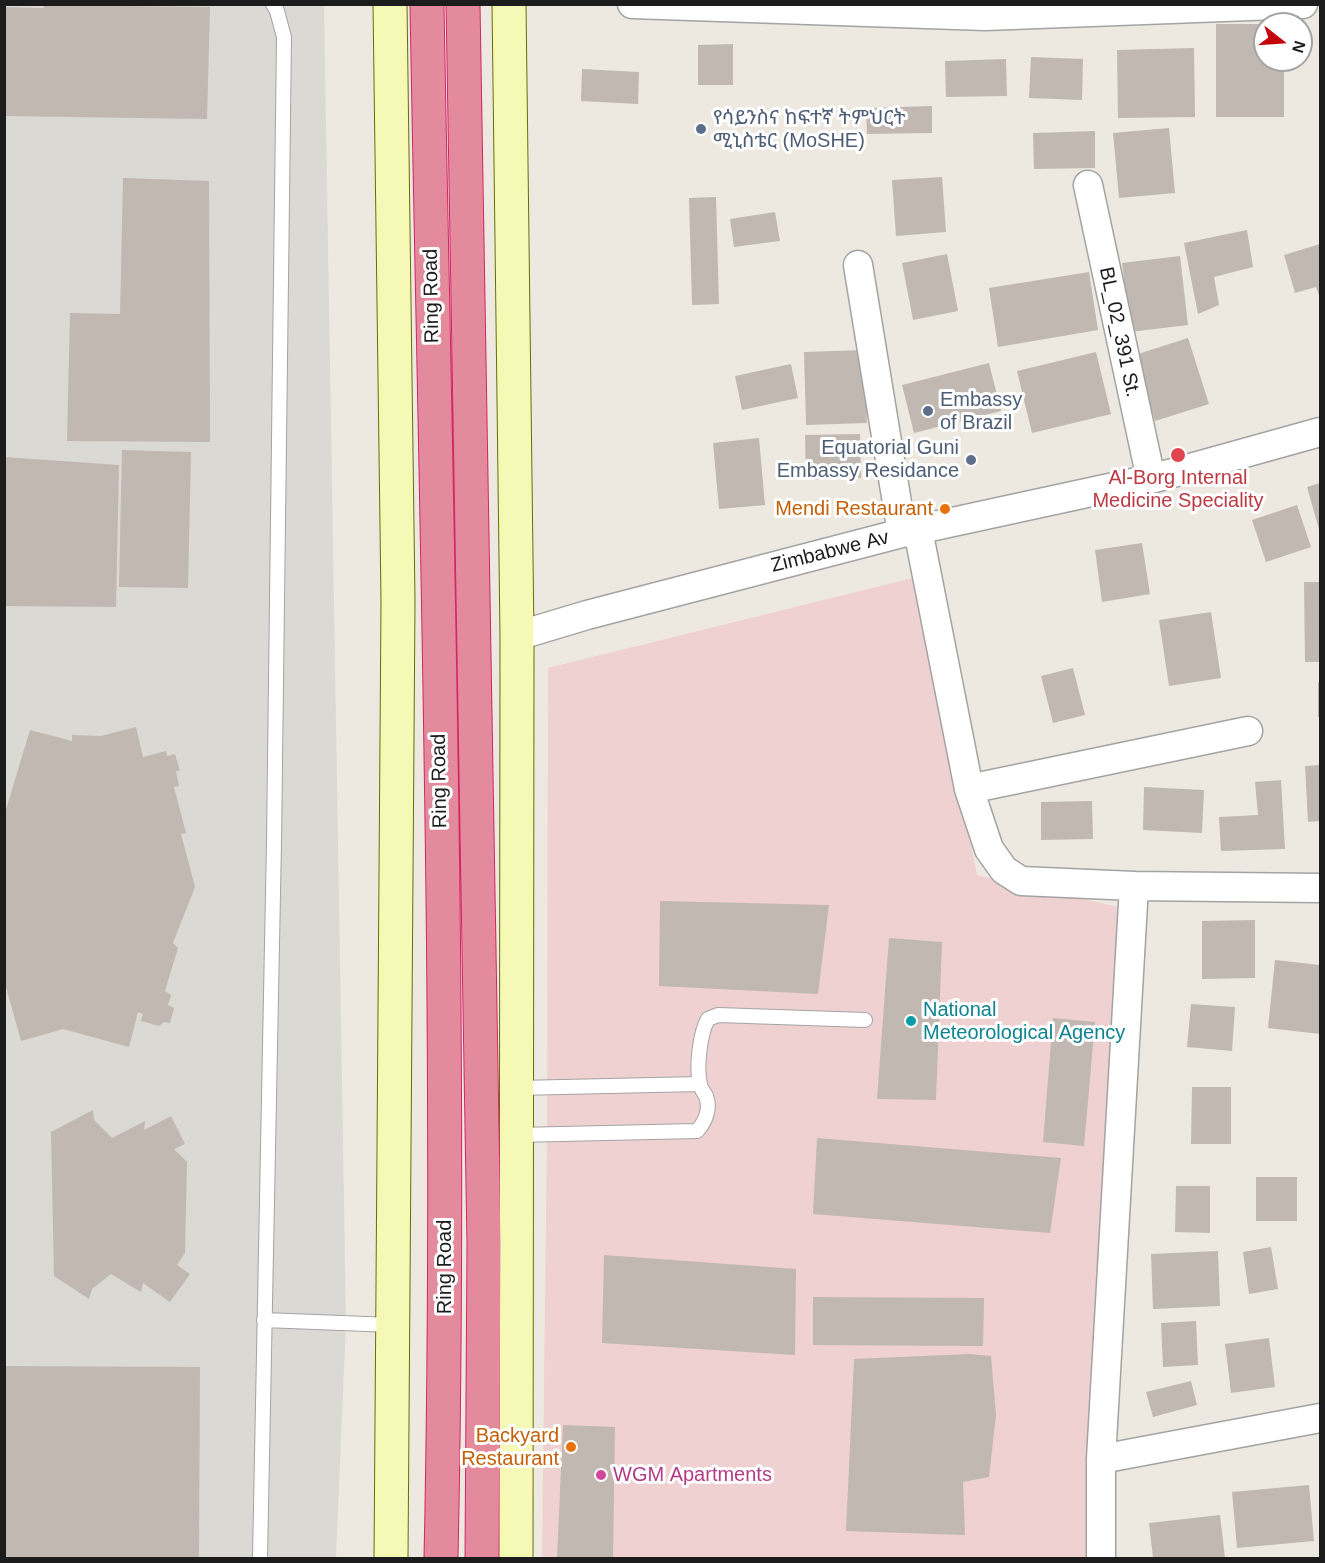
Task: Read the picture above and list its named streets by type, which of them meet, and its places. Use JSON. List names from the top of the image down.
{
  "streets": {
    "highway": ["Ring Road"],
    "street": ["BL_02_391 St.", "Zimbabwe Av"]
  },
  "crossings": [
    ["BL_02_391 St.", "Zimbabwe Av"]
  ],
  "places": [
    "የሳይንስና ከፍተኛ ትምህርት ሚኒስቴር (MoSHE)",
    "Embassy of Brazil",
    "Al-Borg Internal Medicine Speciality",
    "Equatorial Guni Embassy Residance",
    "Mendi Restaurant",
    "National Meteorological Agency",
    "Backyard Restaurant",
    "WGM Apartments"
  ],
  "north": "right"
}
